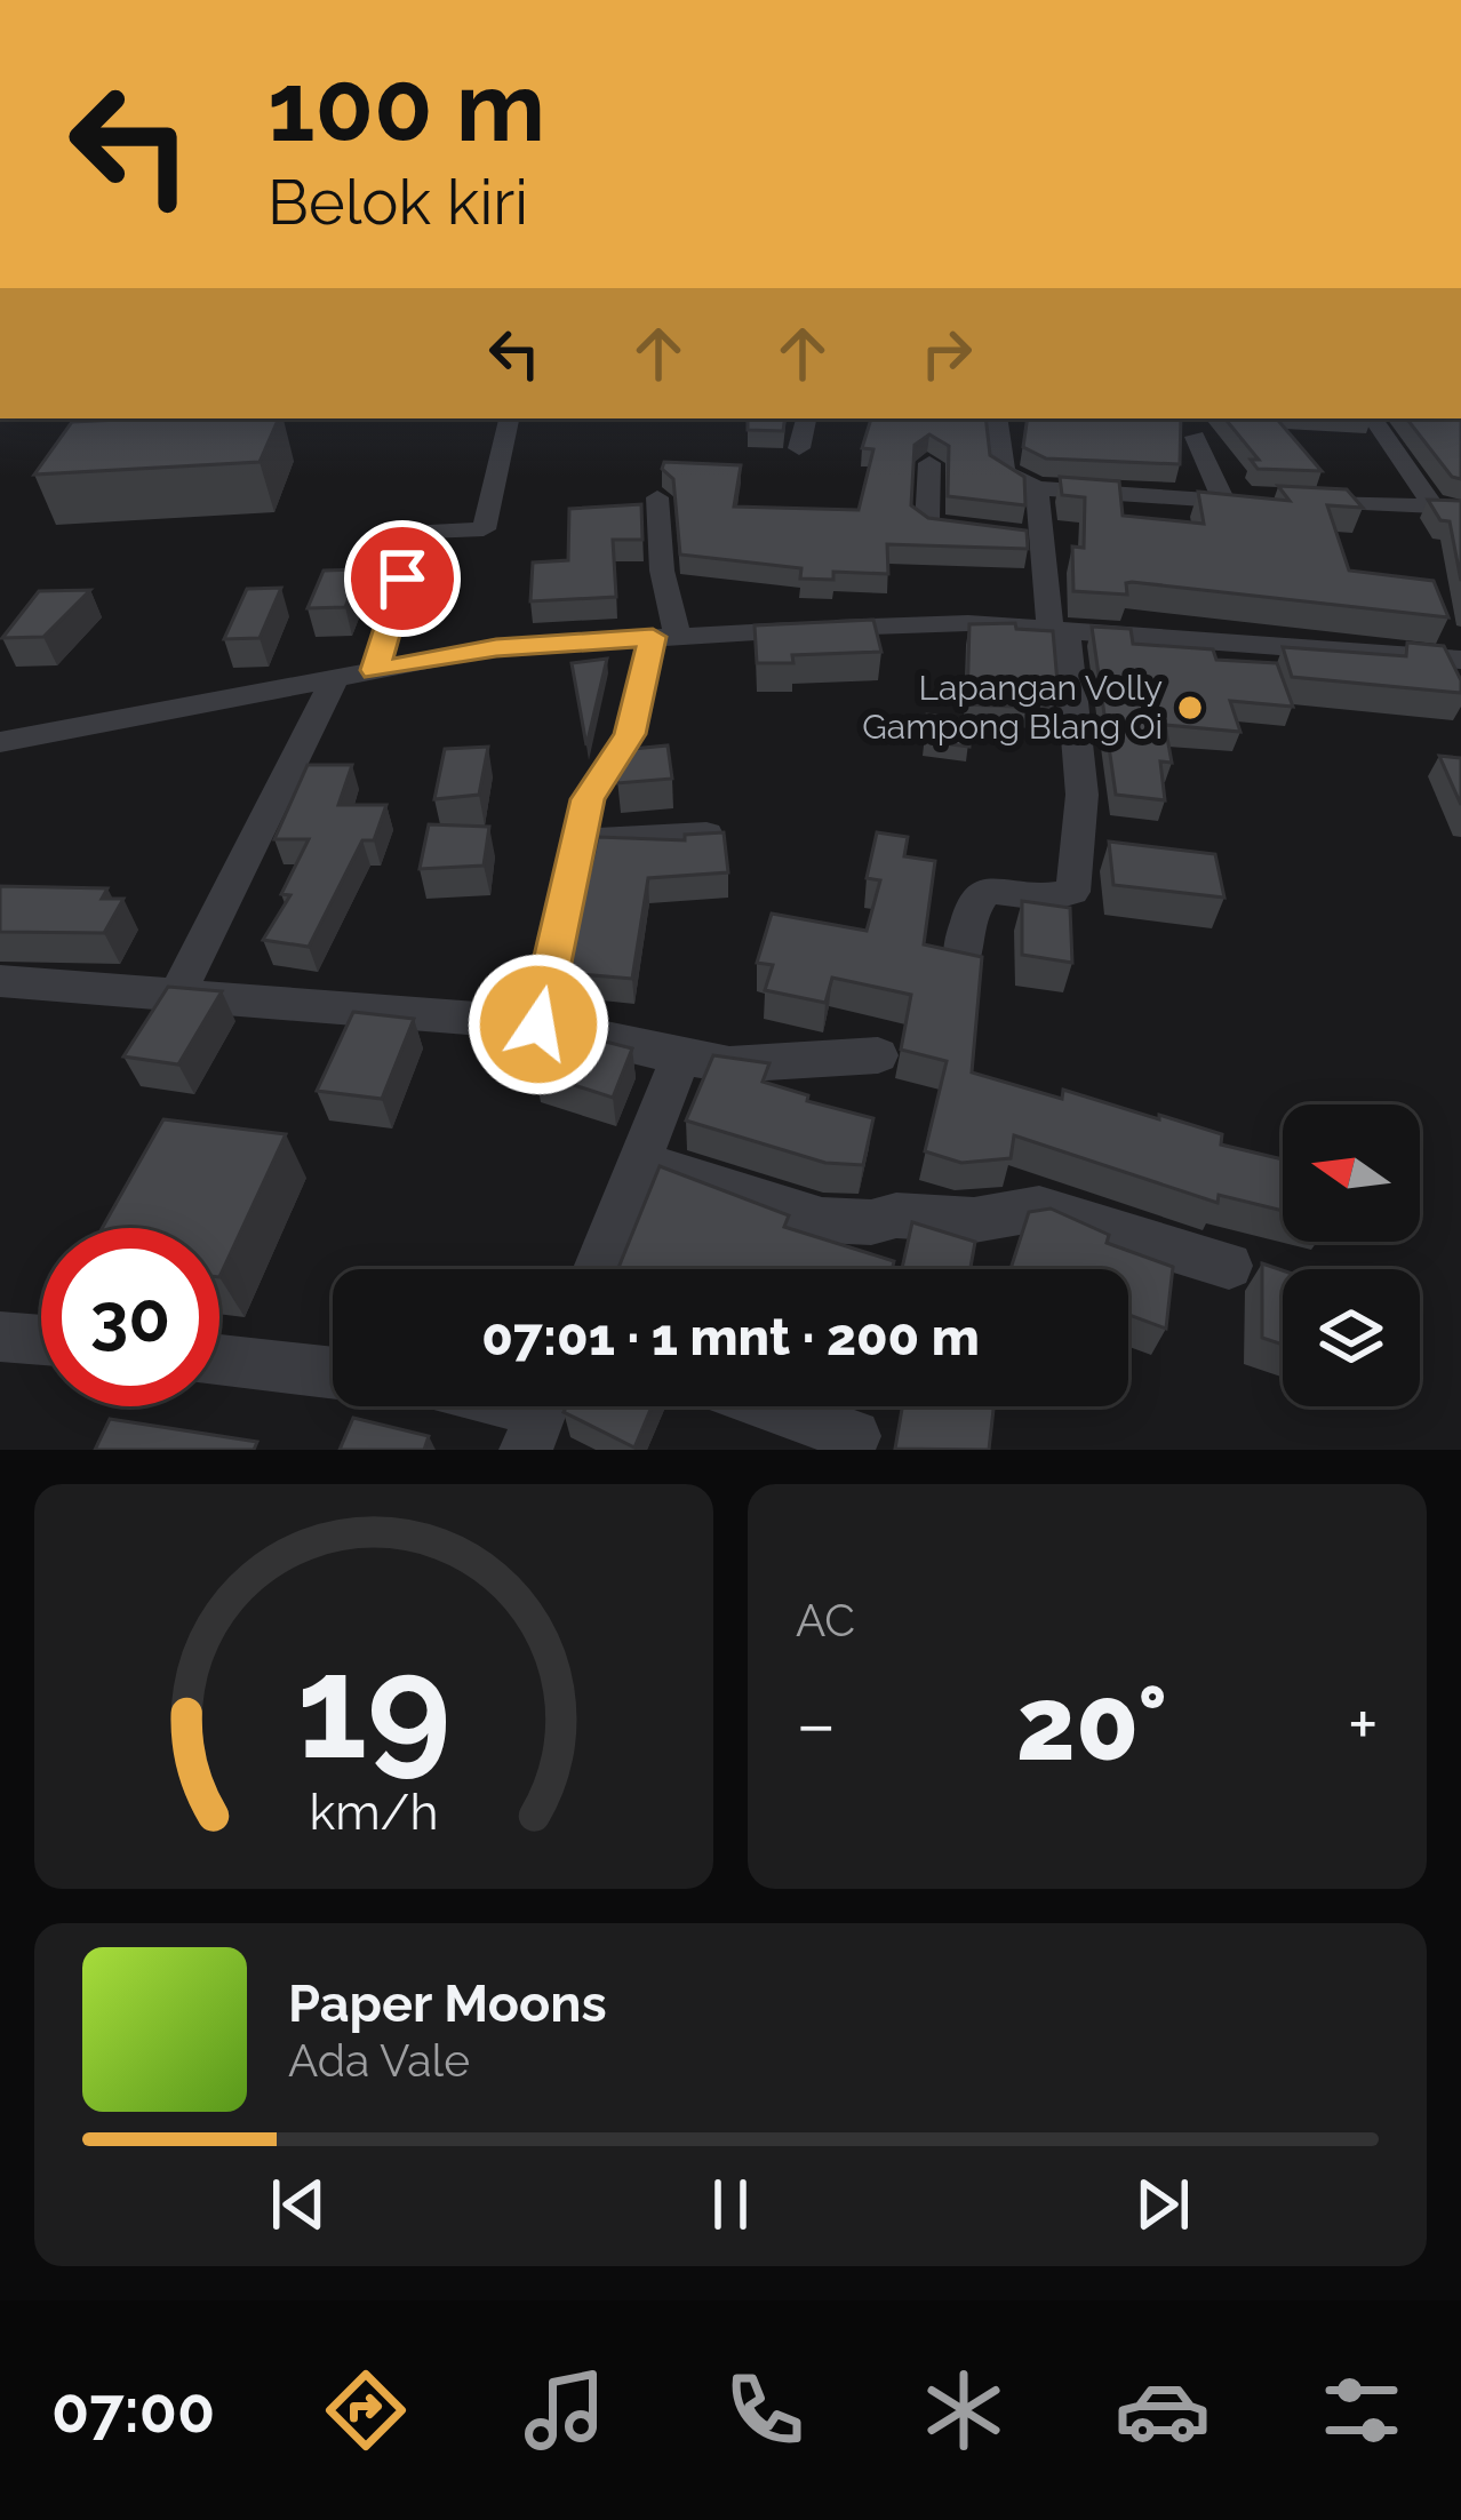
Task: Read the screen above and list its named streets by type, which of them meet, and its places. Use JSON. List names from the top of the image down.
{
  "places": ["Lapangan Volly Gampong Blang Oi"],
  "north": "left",
  "page": {
    "turn": ["100 m", "Belok kiri"],
    "limit": "30",
    "trip": "07:01 · 1 mnt · 200 m",
    "tile": "AC",
    "heat": ["−", "20°", "+"],
    "song": ["Paper Moons", "Ada Vale"],
    "tabs": "07:00",
    "gauge": ["19", "km/h"]
  }
}
